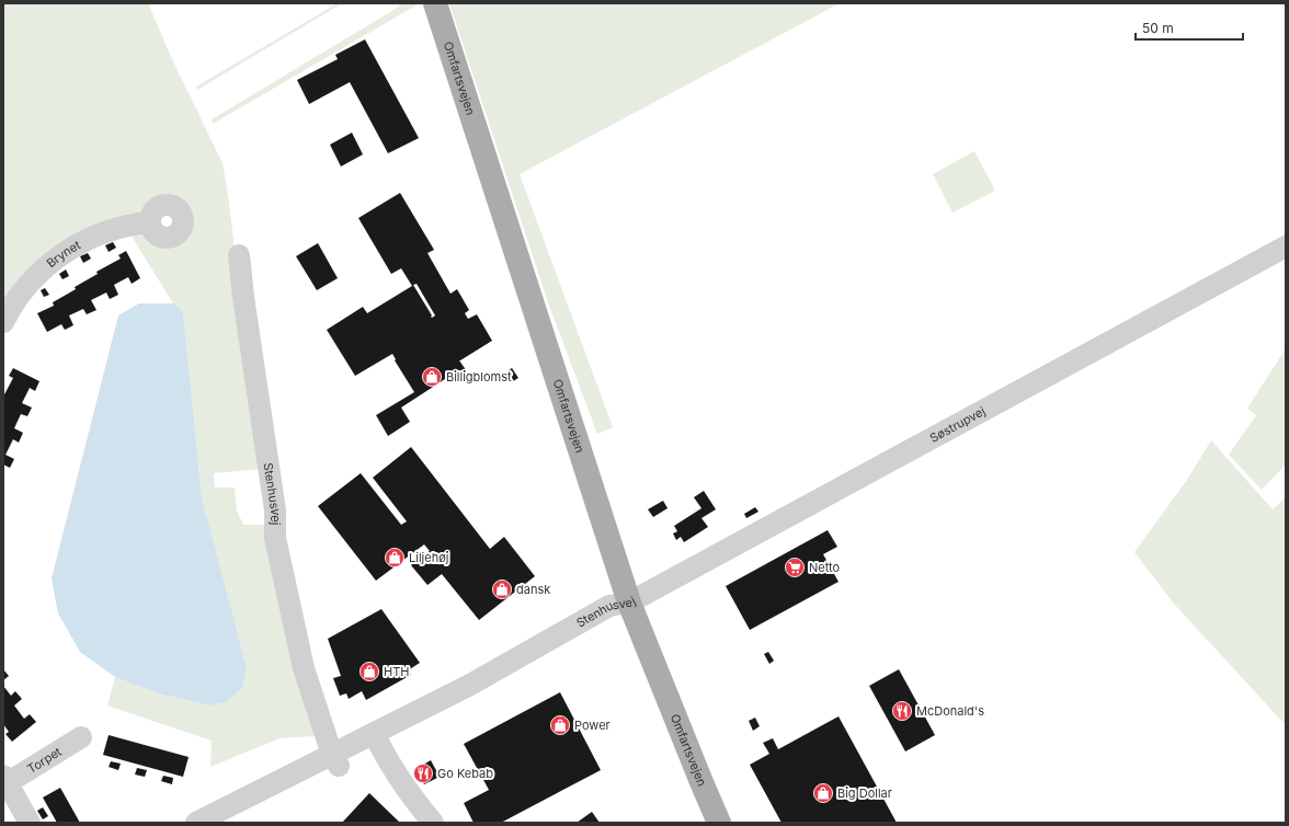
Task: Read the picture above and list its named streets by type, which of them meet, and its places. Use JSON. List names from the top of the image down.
{
  "streets": {
    "main road": ["Omfartsvejen"],
    "street": [
      "Brynet",
      "Søstrupvej",
      "Stenhusvej",
      "Torpet"
    ]
  },
  "crossings": [
    ["Omfartsvejen", "Søstrupvej"],
    ["Omfartsvejen", "Stenhusvej"],
    ["Søstrupvej", "Stenhusvej"]
  ],
  "places": {
    "shop": [
      "Billigblomst",
      "Liljehøj",
      "dansk",
      "HTH",
      "Power",
      "Big Dollar"
    ],
    "supermarket": ["Netto"],
    "restaurant": ["McDonald's", "Go Kebab"]
  },
  "scale_bar": "50 m"
}
